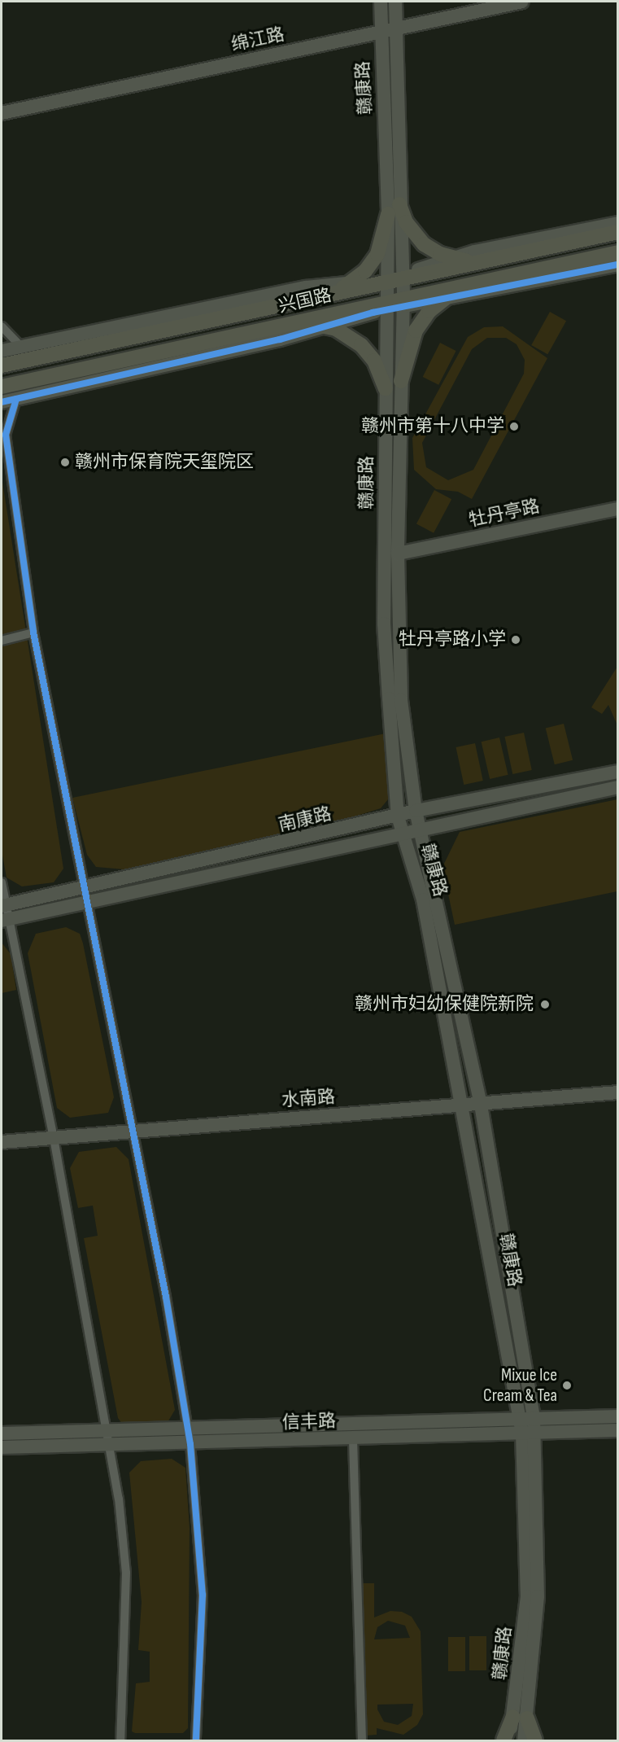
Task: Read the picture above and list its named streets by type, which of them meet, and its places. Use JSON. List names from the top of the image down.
{
  "streets": {
    "main road": [
      "绵江路",
      "赣康路",
      "兴国路",
      "牡丹亭路",
      "南康路",
      "水南路",
      "信丰路"
    ]
  },
  "crossings": [
    ["绵江路", "赣康路"],
    ["赣康路", "兴国路"],
    ["赣康路", "牡丹亭路"],
    ["赣康路", "南康路"],
    ["赣康路", "水南路"],
    ["赣康路", "信丰路"]
  ],
  "places": [
    "赣州市第十八中学",
    "赣州市保育院天玺院区",
    "牡丹亭路小学",
    "赣州市妇幼保健院新院",
    "Mixue Ice Cream & Tea"
  ]
}
